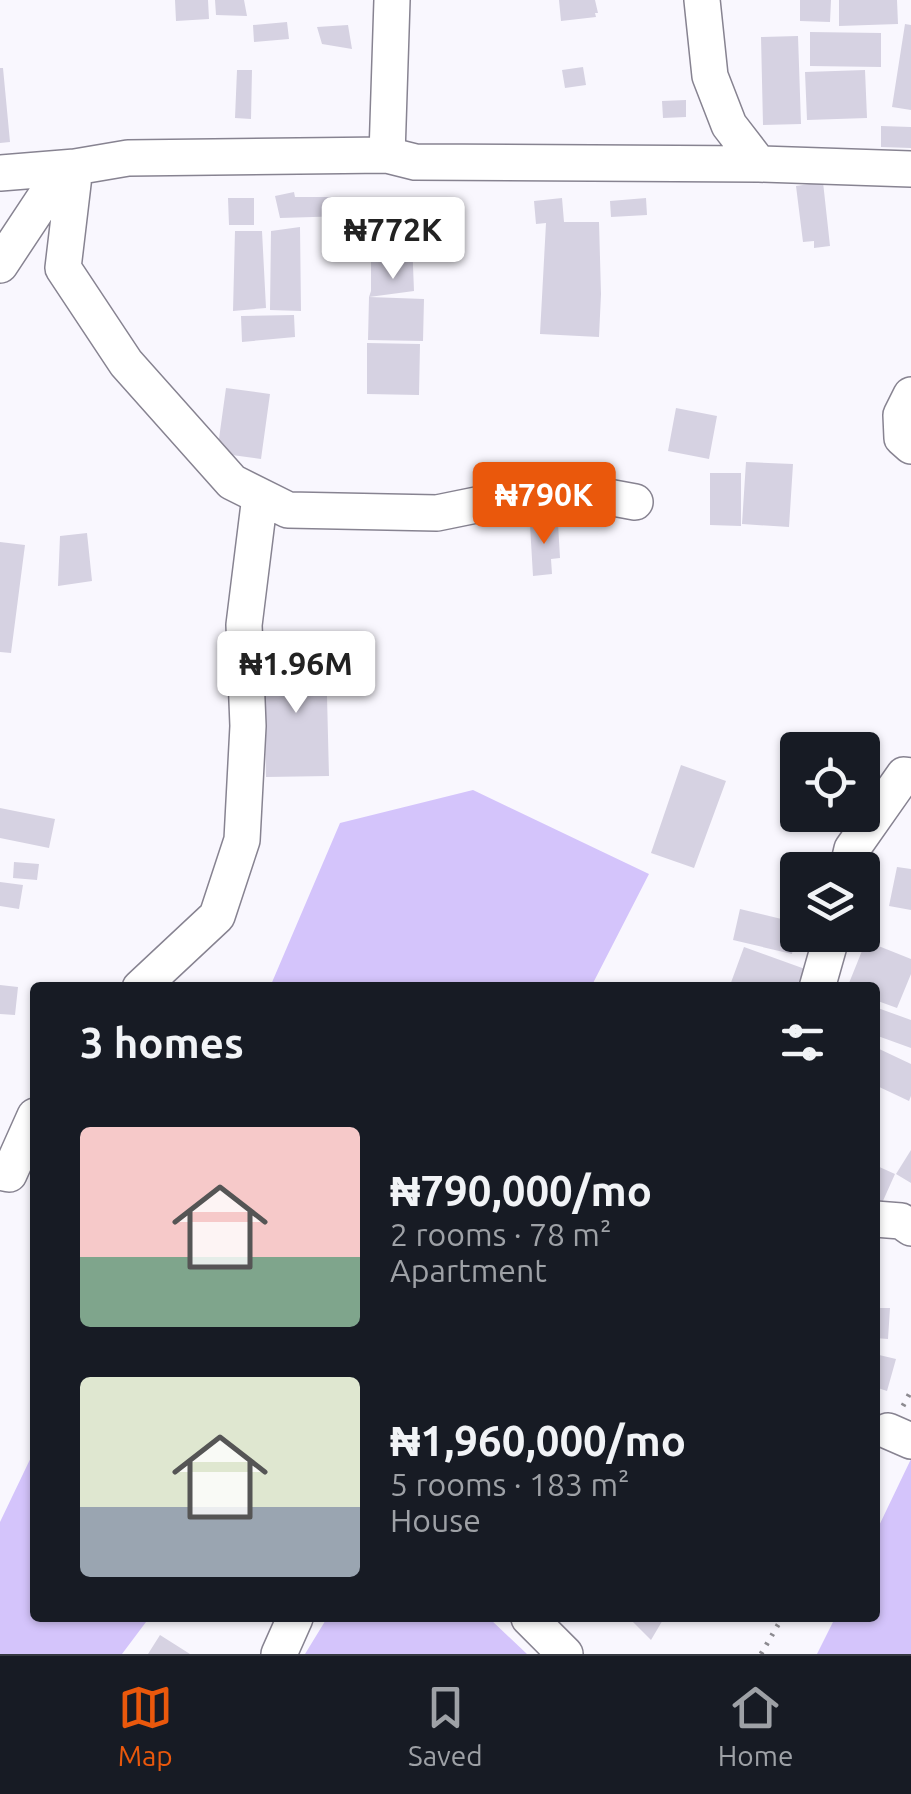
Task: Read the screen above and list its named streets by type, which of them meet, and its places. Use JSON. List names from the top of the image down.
{
  "page": {
    "price": ["₦772K", "₦790K", "₦1.96M"],
    "heading": "3 homes",
    "list": [
      {
        "name": "₦790,000/mo",
        "note": "2 rooms · 78 m² · Apartment"
      },
      {
        "name": "₦1,960,000/mo",
        "note": "5 rooms · 183 m² · House"
      }
    ],
    "tabs": ["Map", "Saved", "Home"]
  }
}
